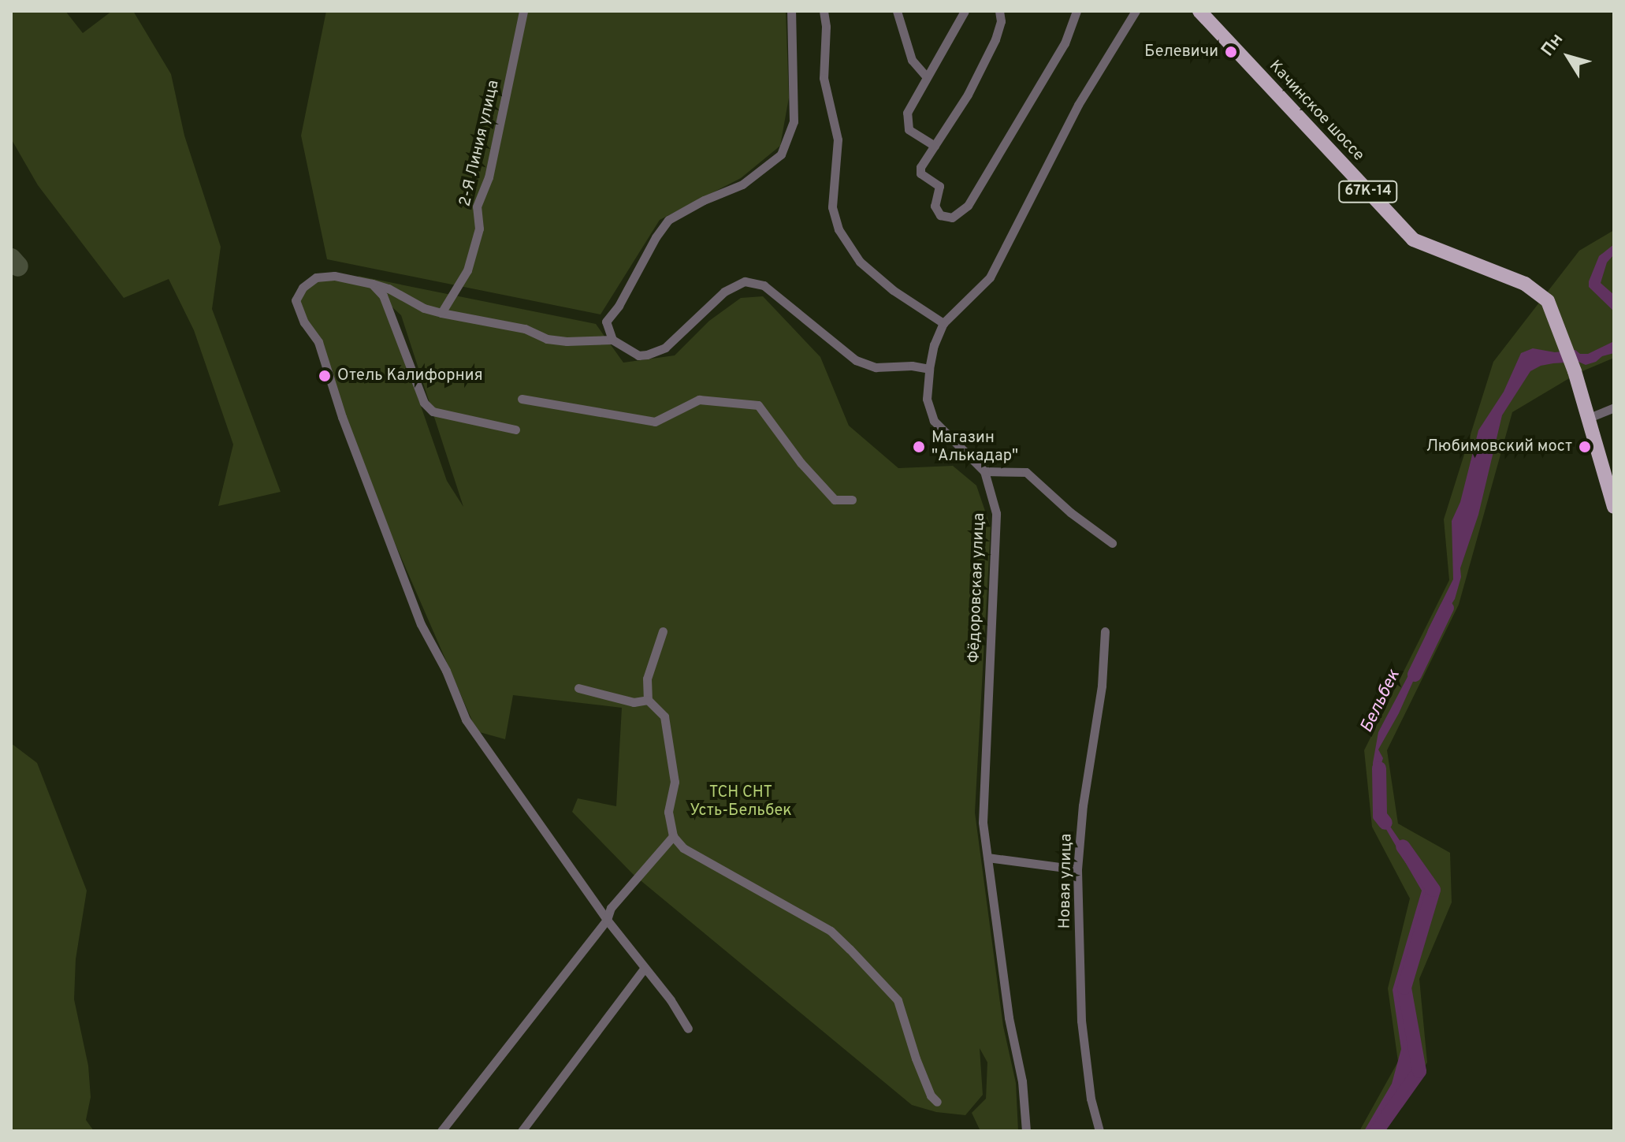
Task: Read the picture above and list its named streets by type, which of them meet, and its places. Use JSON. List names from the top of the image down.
{
  "streets": {
    "main road": ["Качинское шоссе", "67К-14"],
    "street": ["2-Я Линия улица", "Фёдоровская улица", "Новая улица"]
  },
  "crossings": [
    ["Качинское шоссе", "67К-14"]
  ],
  "water": ["Бельбек"],
  "parks": ["ТСН СНТ Усть-Бельбек"],
  "places": [
    "Белевичи",
    "Отель Калифорния",
    "Магазин \"Алькадар\"",
    "Любимовский мост"
  ],
  "north": "top left"
}
